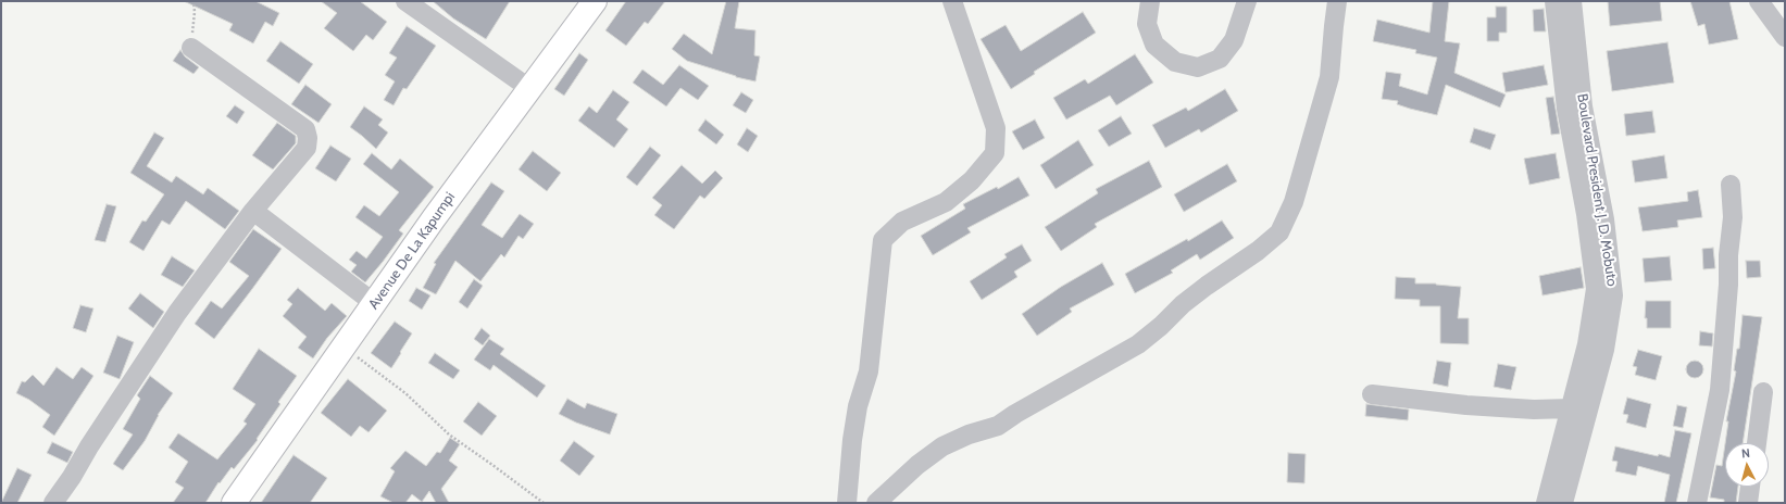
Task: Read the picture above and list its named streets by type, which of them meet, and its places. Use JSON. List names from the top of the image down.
{
  "streets": {
    "main road": ["Avenue De La Kapumpi"],
    "street": ["Boulevard President J. D. Mobuto"]
  },
  "north": "top"
}
